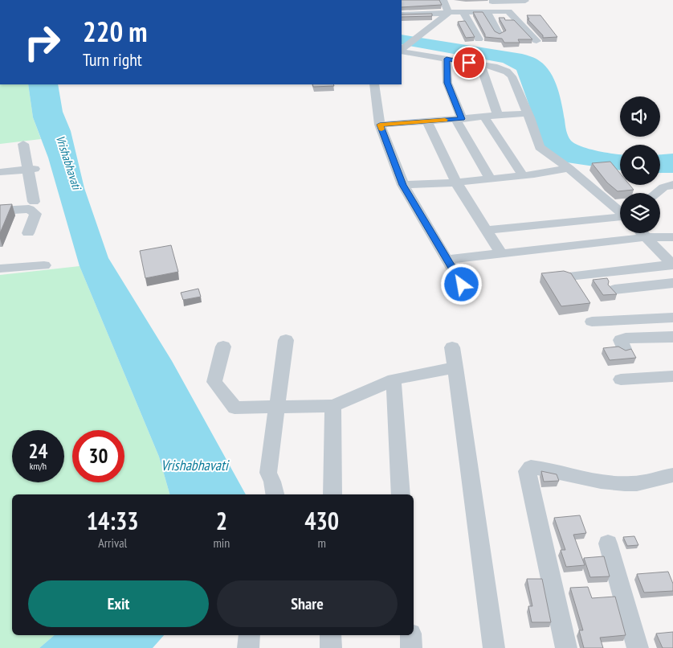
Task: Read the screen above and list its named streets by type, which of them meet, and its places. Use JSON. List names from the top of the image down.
{
  "water": ["Vrishabhavati"],
  "page": {
    "turn": ["220 m", "Turn right"],
    "speed": "24 km/h",
    "limit": "30",
    "eta": [
      "14:33",
      "Arrival",
      "2",
      "min",
      "430",
      "m"
    ],
    "buttons": ["Exit", "Share"]
  }
}
